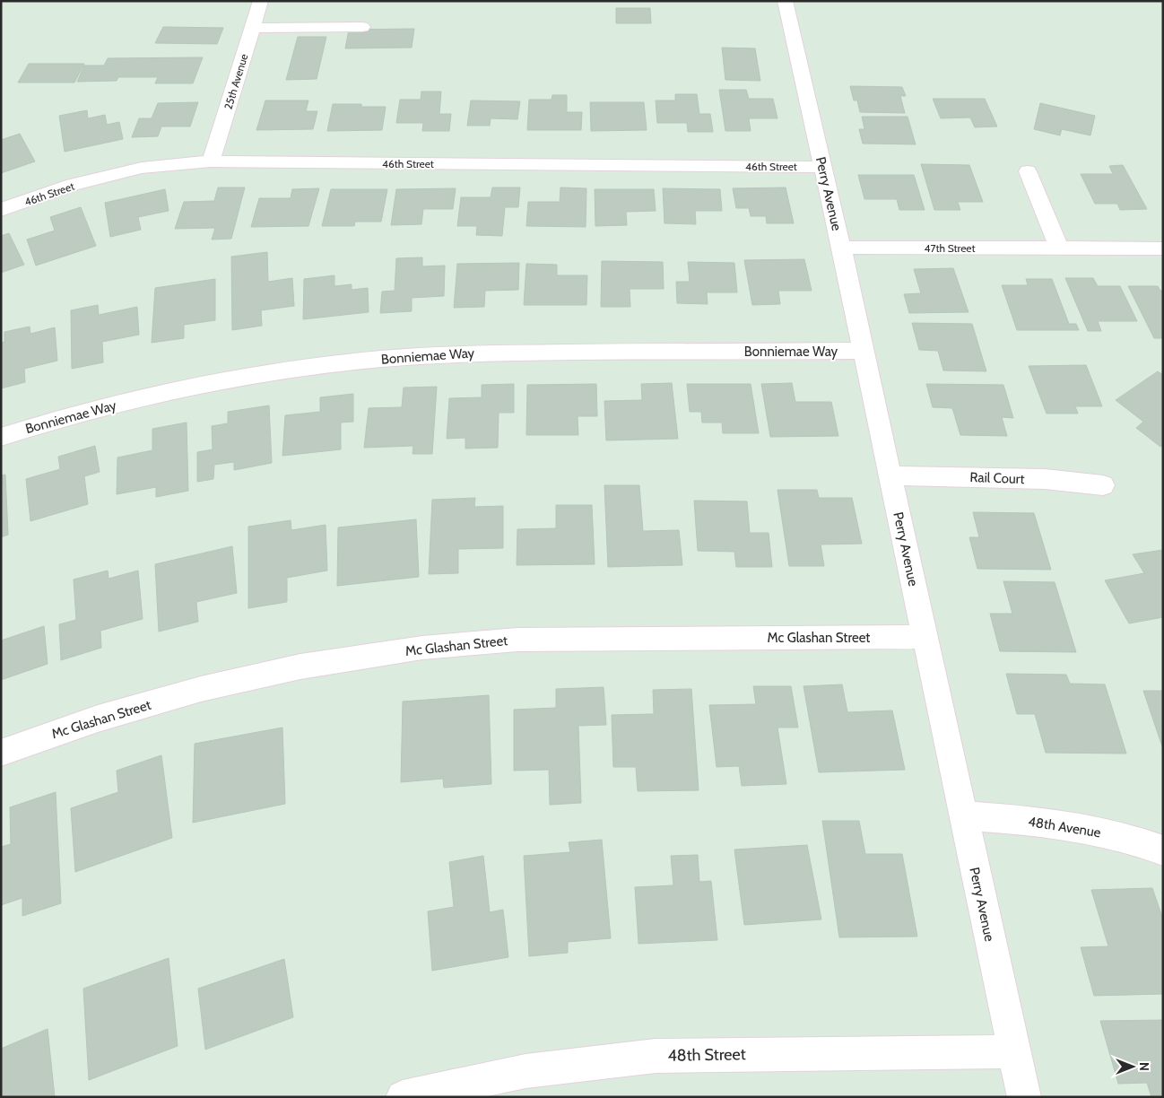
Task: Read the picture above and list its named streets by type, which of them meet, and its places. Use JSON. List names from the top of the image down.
{
  "streets": {
    "street": [
      "25th Avenue",
      "46th Street",
      "Perry Avenue",
      "47th Street",
      "Bonniemae Way",
      "Rail Court",
      "Mc Glashan Street",
      "48th Avenue",
      "48th Street"
    ]
  },
  "crossings": [
    ["25th Avenue", "46th Street"],
    ["46th Street", "Perry Avenue"],
    ["Perry Avenue", "47th Street"],
    ["Perry Avenue", "Bonniemae Way"],
    ["Perry Avenue", "Rail Court"],
    ["Perry Avenue", "Mc Glashan Street"],
    ["Perry Avenue", "48th Avenue"],
    ["Perry Avenue", "48th Street"]
  ],
  "north": "right"
}
